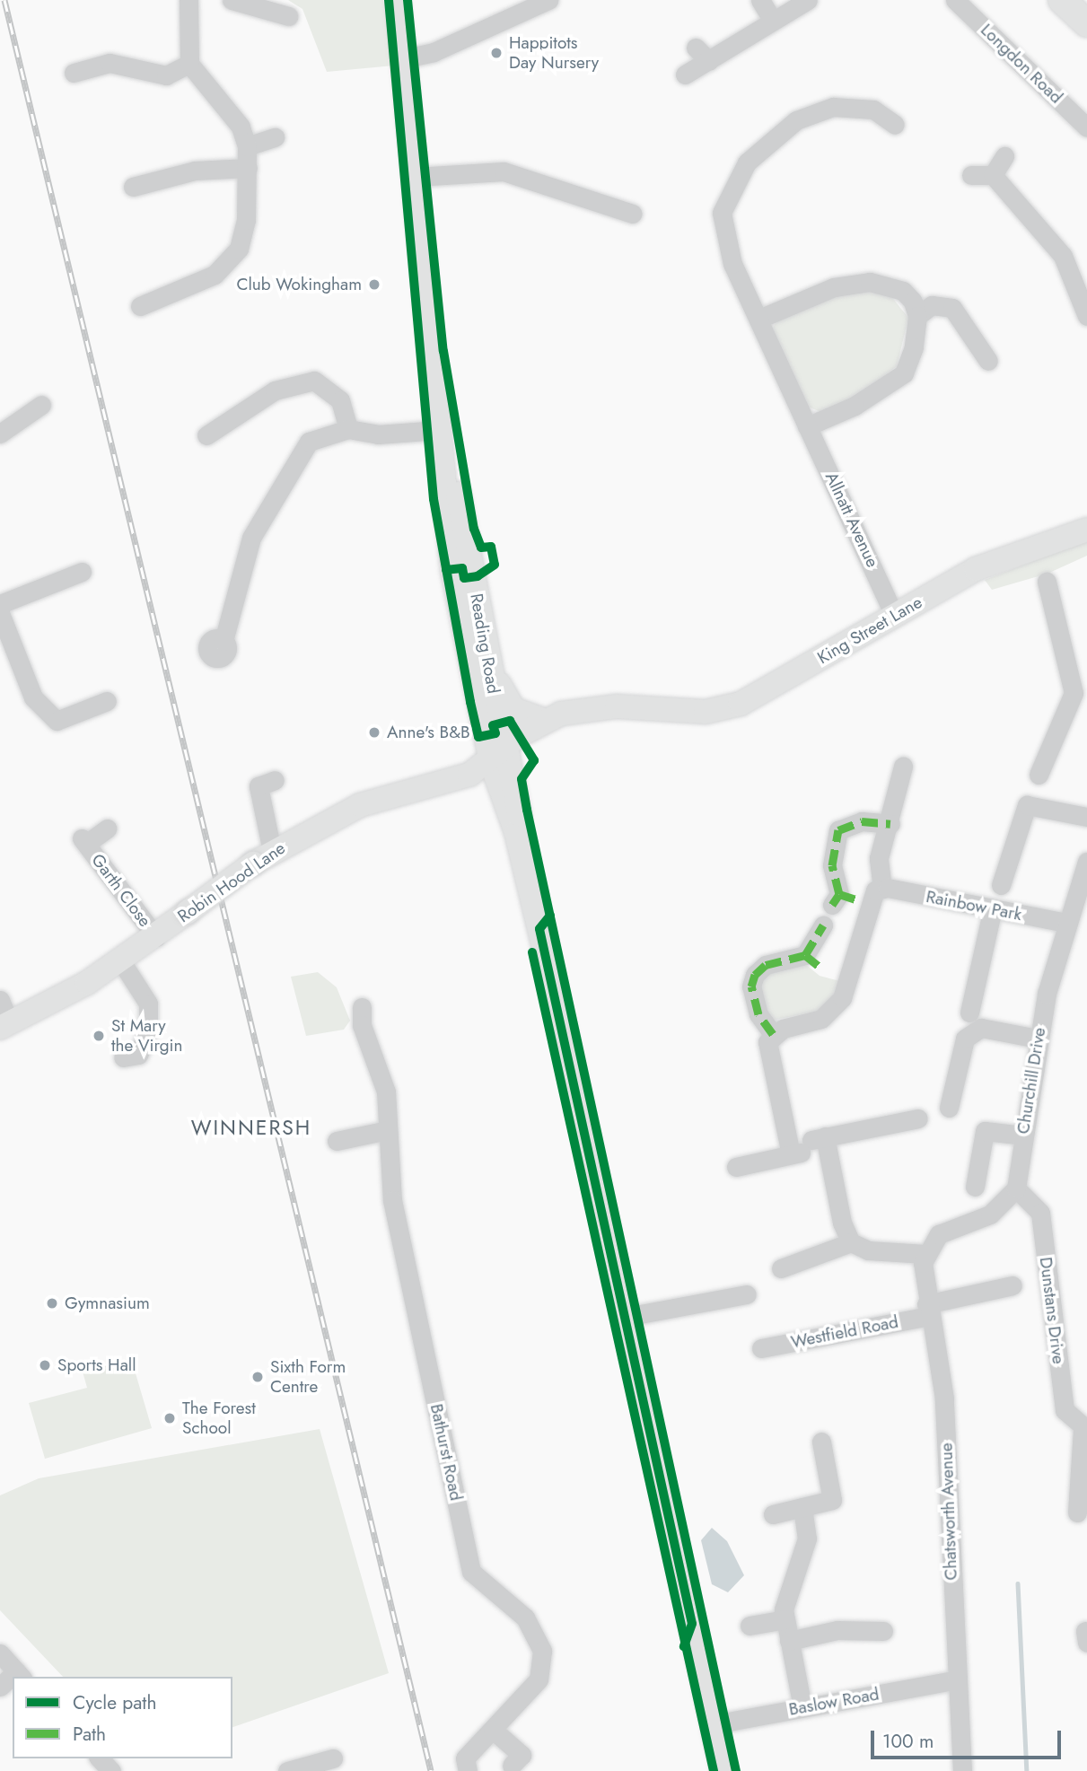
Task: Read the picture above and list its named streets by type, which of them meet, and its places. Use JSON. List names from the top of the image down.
{
  "streets": {
    "main road": ["King Street Lane", "Reading Road", "Robin Hood Lane"],
    "street": [
      "Longdon Road",
      "Allnatt Avenue",
      "Garth Close",
      "Rainbow Park",
      "Churchill Drive",
      "Dunstans Drive",
      "Westfield Road",
      "Bathurst Road",
      "Chatsworth Avenue",
      "Baslow Road"
    ]
  },
  "crossings": [
    ["Allnatt Avenue", "King Street Lane"],
    ["King Street Lane", "Reading Road"],
    ["King Street Lane", "Robin Hood Lane"],
    ["Reading Road", "Robin Hood Lane"],
    ["Reading Road", "Baslow Road"],
    ["Robin Hood Lane", "Garth Close"],
    ["Rainbow Park", "Churchill Drive"],
    ["Churchill Drive", "Dunstans Drive"],
    ["Westfield Road", "Chatsworth Avenue"],
    ["Chatsworth Avenue", "Baslow Road"]
  ],
  "districts": ["WINNERSH"],
  "places": [
    "Happitots Day Nursery",
    "Club Wokingham",
    "Anne's B&B",
    "St Mary the Virgin",
    "Gymnasium",
    "Sports Hall",
    "Sixth Form Centre",
    "The Forest School"
  ],
  "legend": ["Cycle path", "Path"],
  "scale_bar": "100 m"
}
